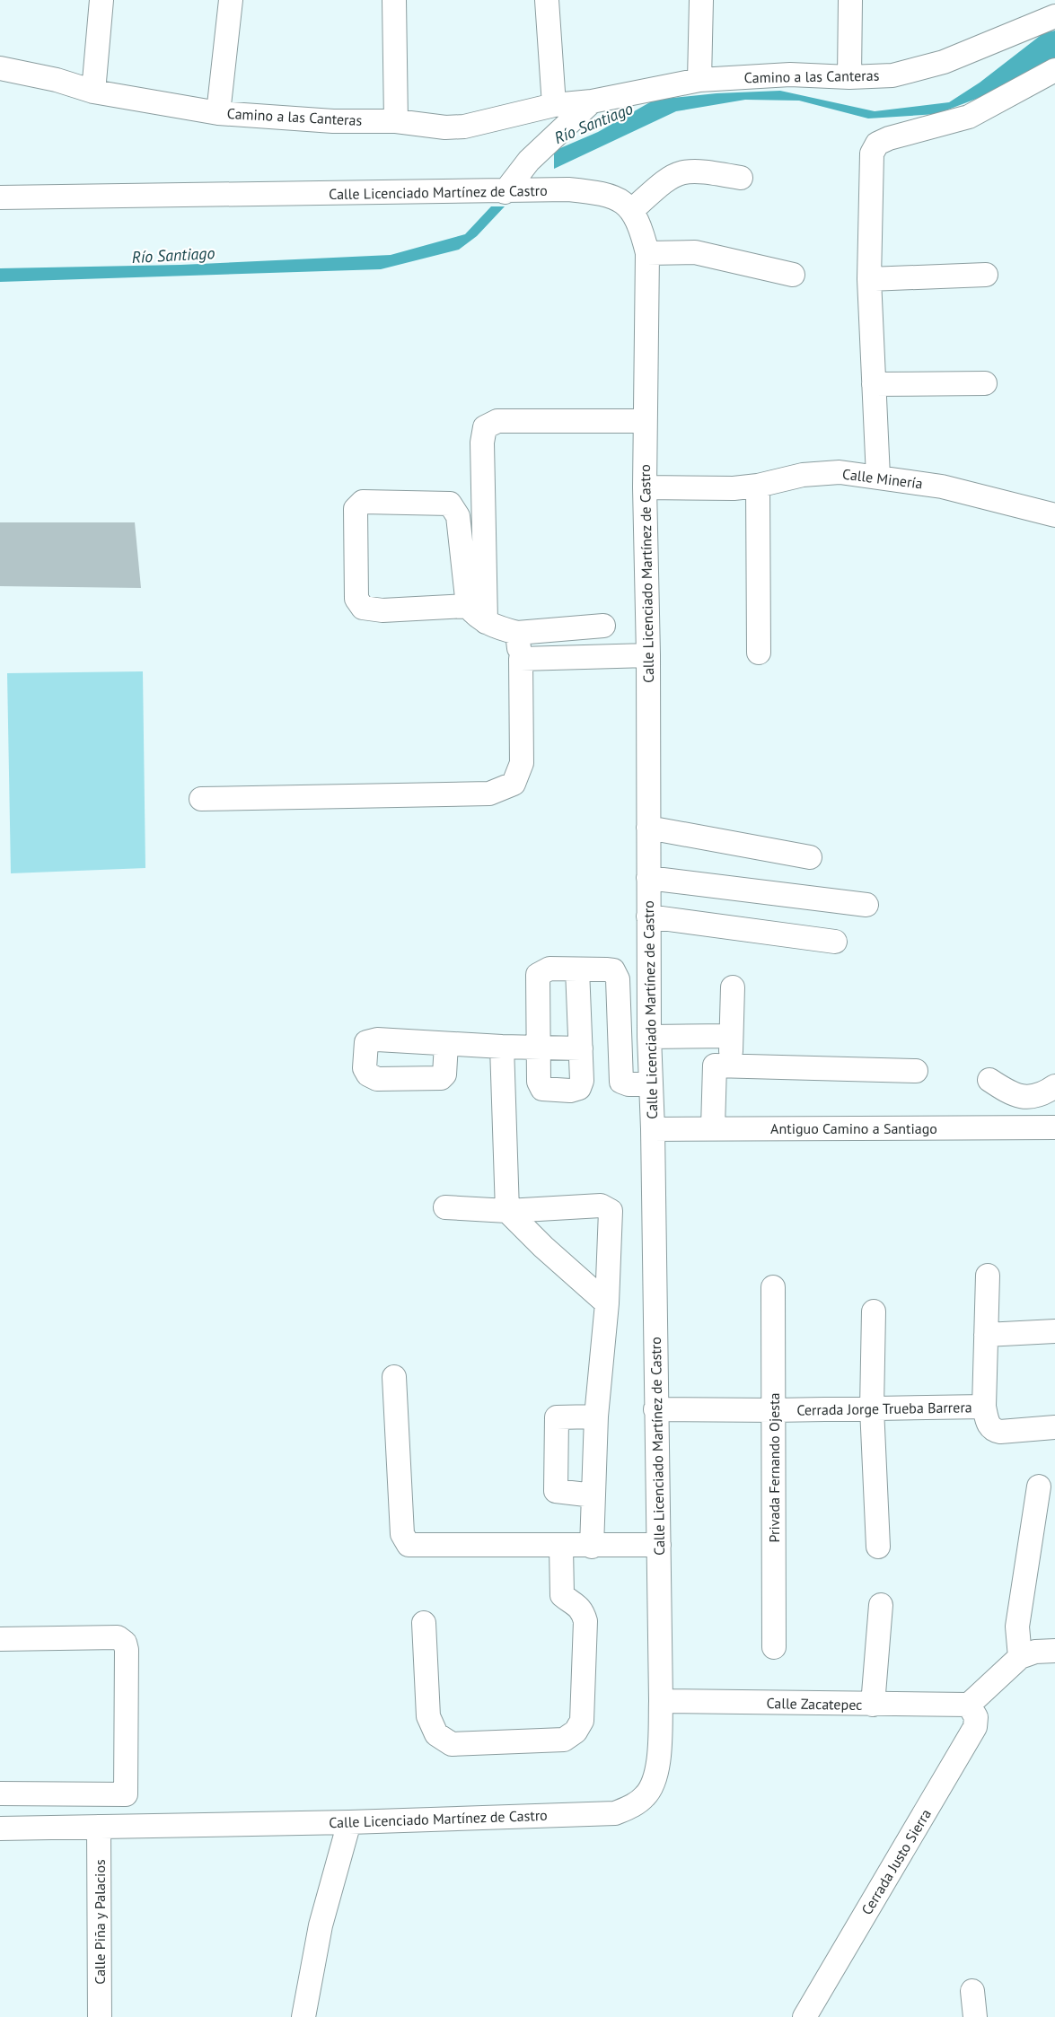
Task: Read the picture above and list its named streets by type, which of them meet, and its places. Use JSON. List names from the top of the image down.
{
  "streets": {
    "street": [
      "Camino a las Canteras",
      "Calle Licenciado Martínez de Castro",
      "Calle Minería",
      "Antiguo Camino a Santiago",
      "Cerrada Jorge Trueba Barrera",
      "Privada Fernando Ojesta",
      "Calle Zacatepec",
      "Cerrada Justo Sierra",
      "Calle Piña y Palacios"
    ]
  },
  "crossings": [
    ["Calle Licenciado Martínez de Castro", "Calle Minería"],
    ["Calle Licenciado Martínez de Castro", "Antiguo Camino a Santiago"],
    ["Calle Licenciado Martínez de Castro", "Cerrada Jorge Trueba Barrera"],
    ["Calle Licenciado Martínez de Castro", "Calle Zacatepec"],
    ["Calle Licenciado Martínez de Castro", "Calle Piña y Palacios"],
    ["Cerrada Jorge Trueba Barrera", "Privada Fernando Ojesta"],
    ["Calle Zacatepec", "Cerrada Justo Sierra"]
  ],
  "water": ["Río Santiago"]
}
